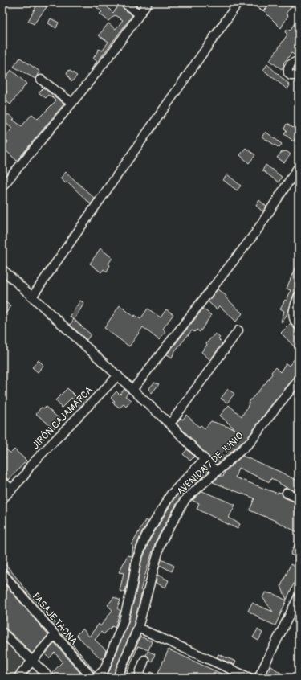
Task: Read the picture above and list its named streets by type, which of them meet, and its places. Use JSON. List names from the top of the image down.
{
  "streets": {
    "street": ["JIRÓN CAJAMARCA", "AVENIDA 7 DE JUNIO", "PASAJE TACNA"]
  }
}
